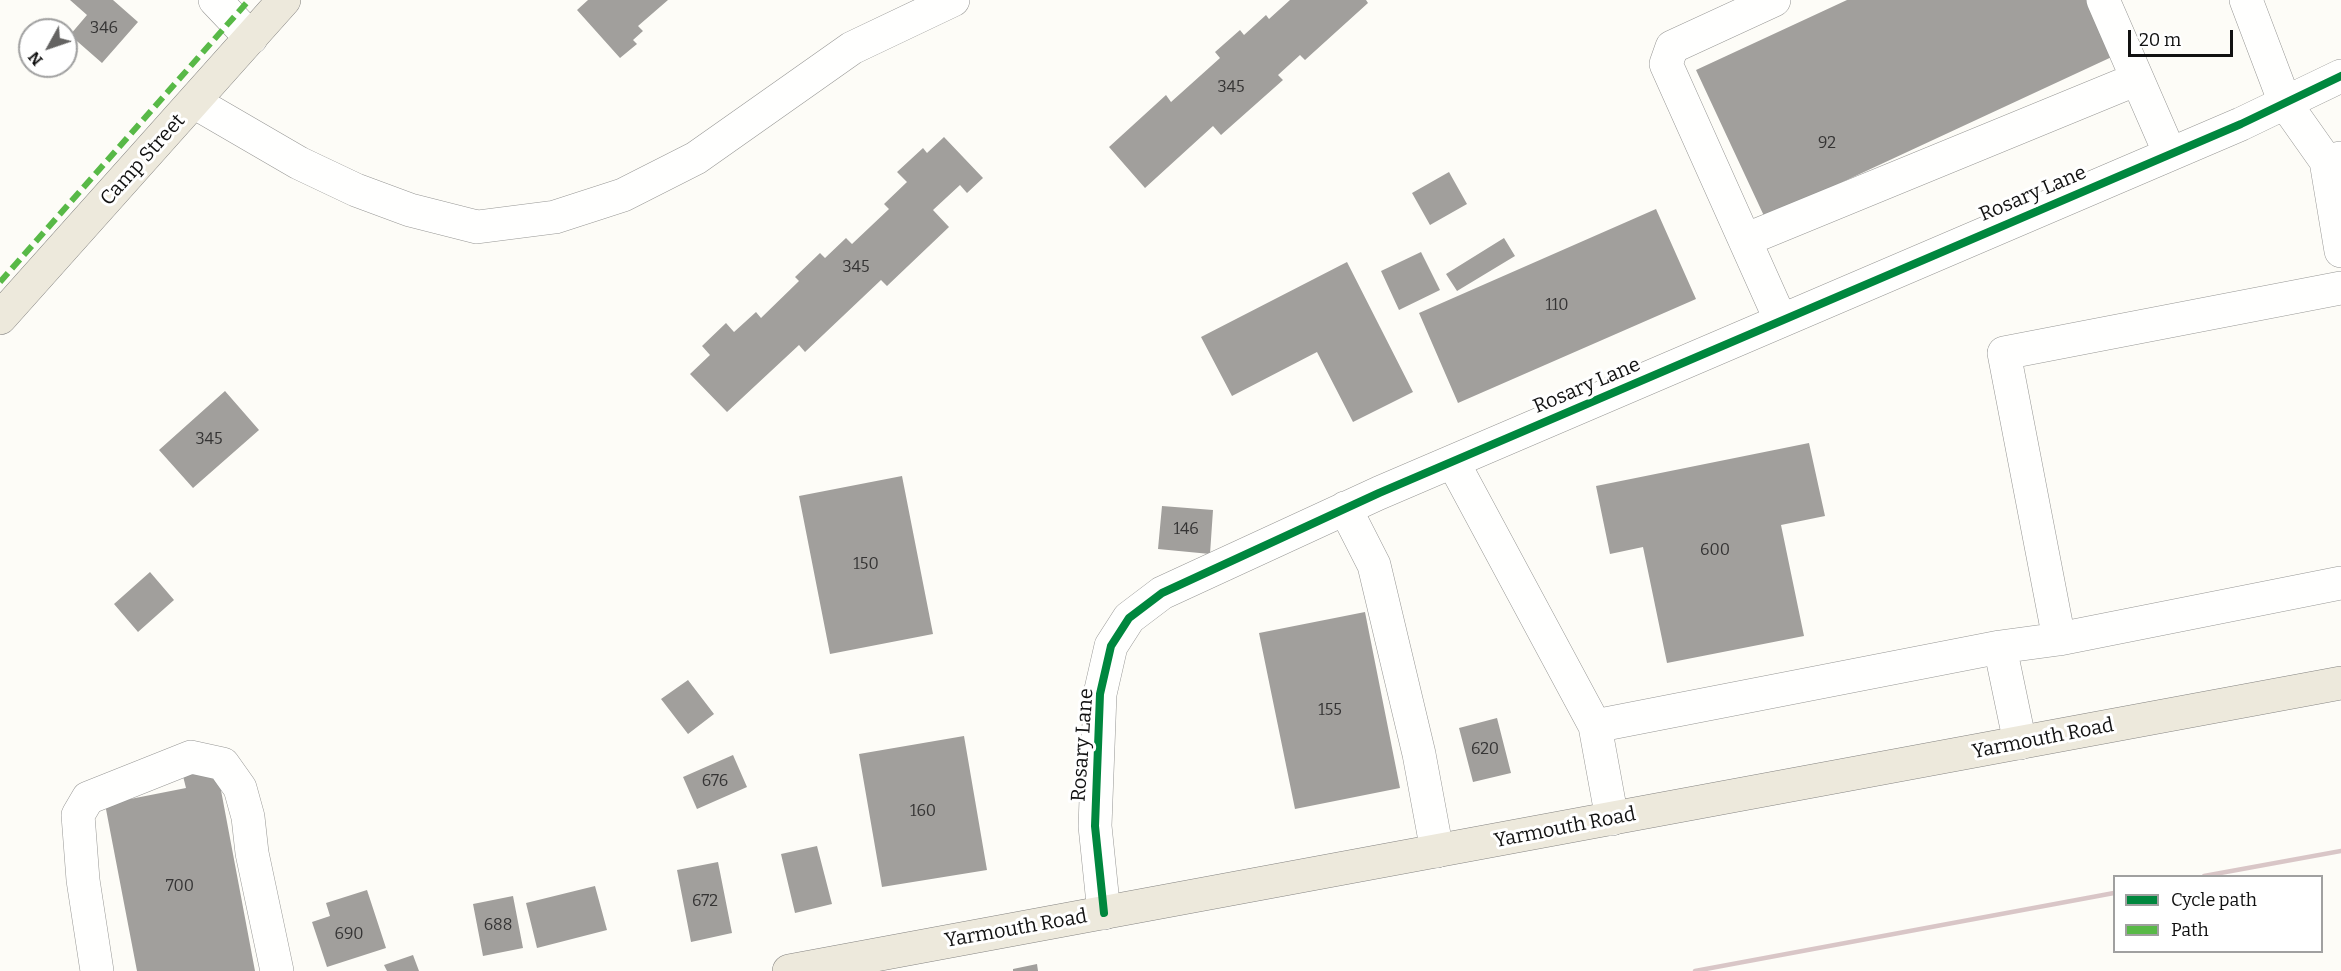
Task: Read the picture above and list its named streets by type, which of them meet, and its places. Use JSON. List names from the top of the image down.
{
  "streets": {
    "main road": ["Camp Street", "Yarmouth Road"],
    "street": ["Rosary Lane"]
  },
  "crossings": [
    ["Rosary Lane", "Yarmouth Road"]
  ],
  "house_numbers": [
    "346",
    "345",
    "92",
    "345",
    "110",
    "345",
    "146",
    "600",
    "150",
    "155",
    "620",
    "676",
    "160",
    "700",
    "672",
    "688",
    "690"
  ],
  "legend": ["Cycle path", "Path"],
  "scale_bar": "20 m",
  "north": "bottom left"
}
